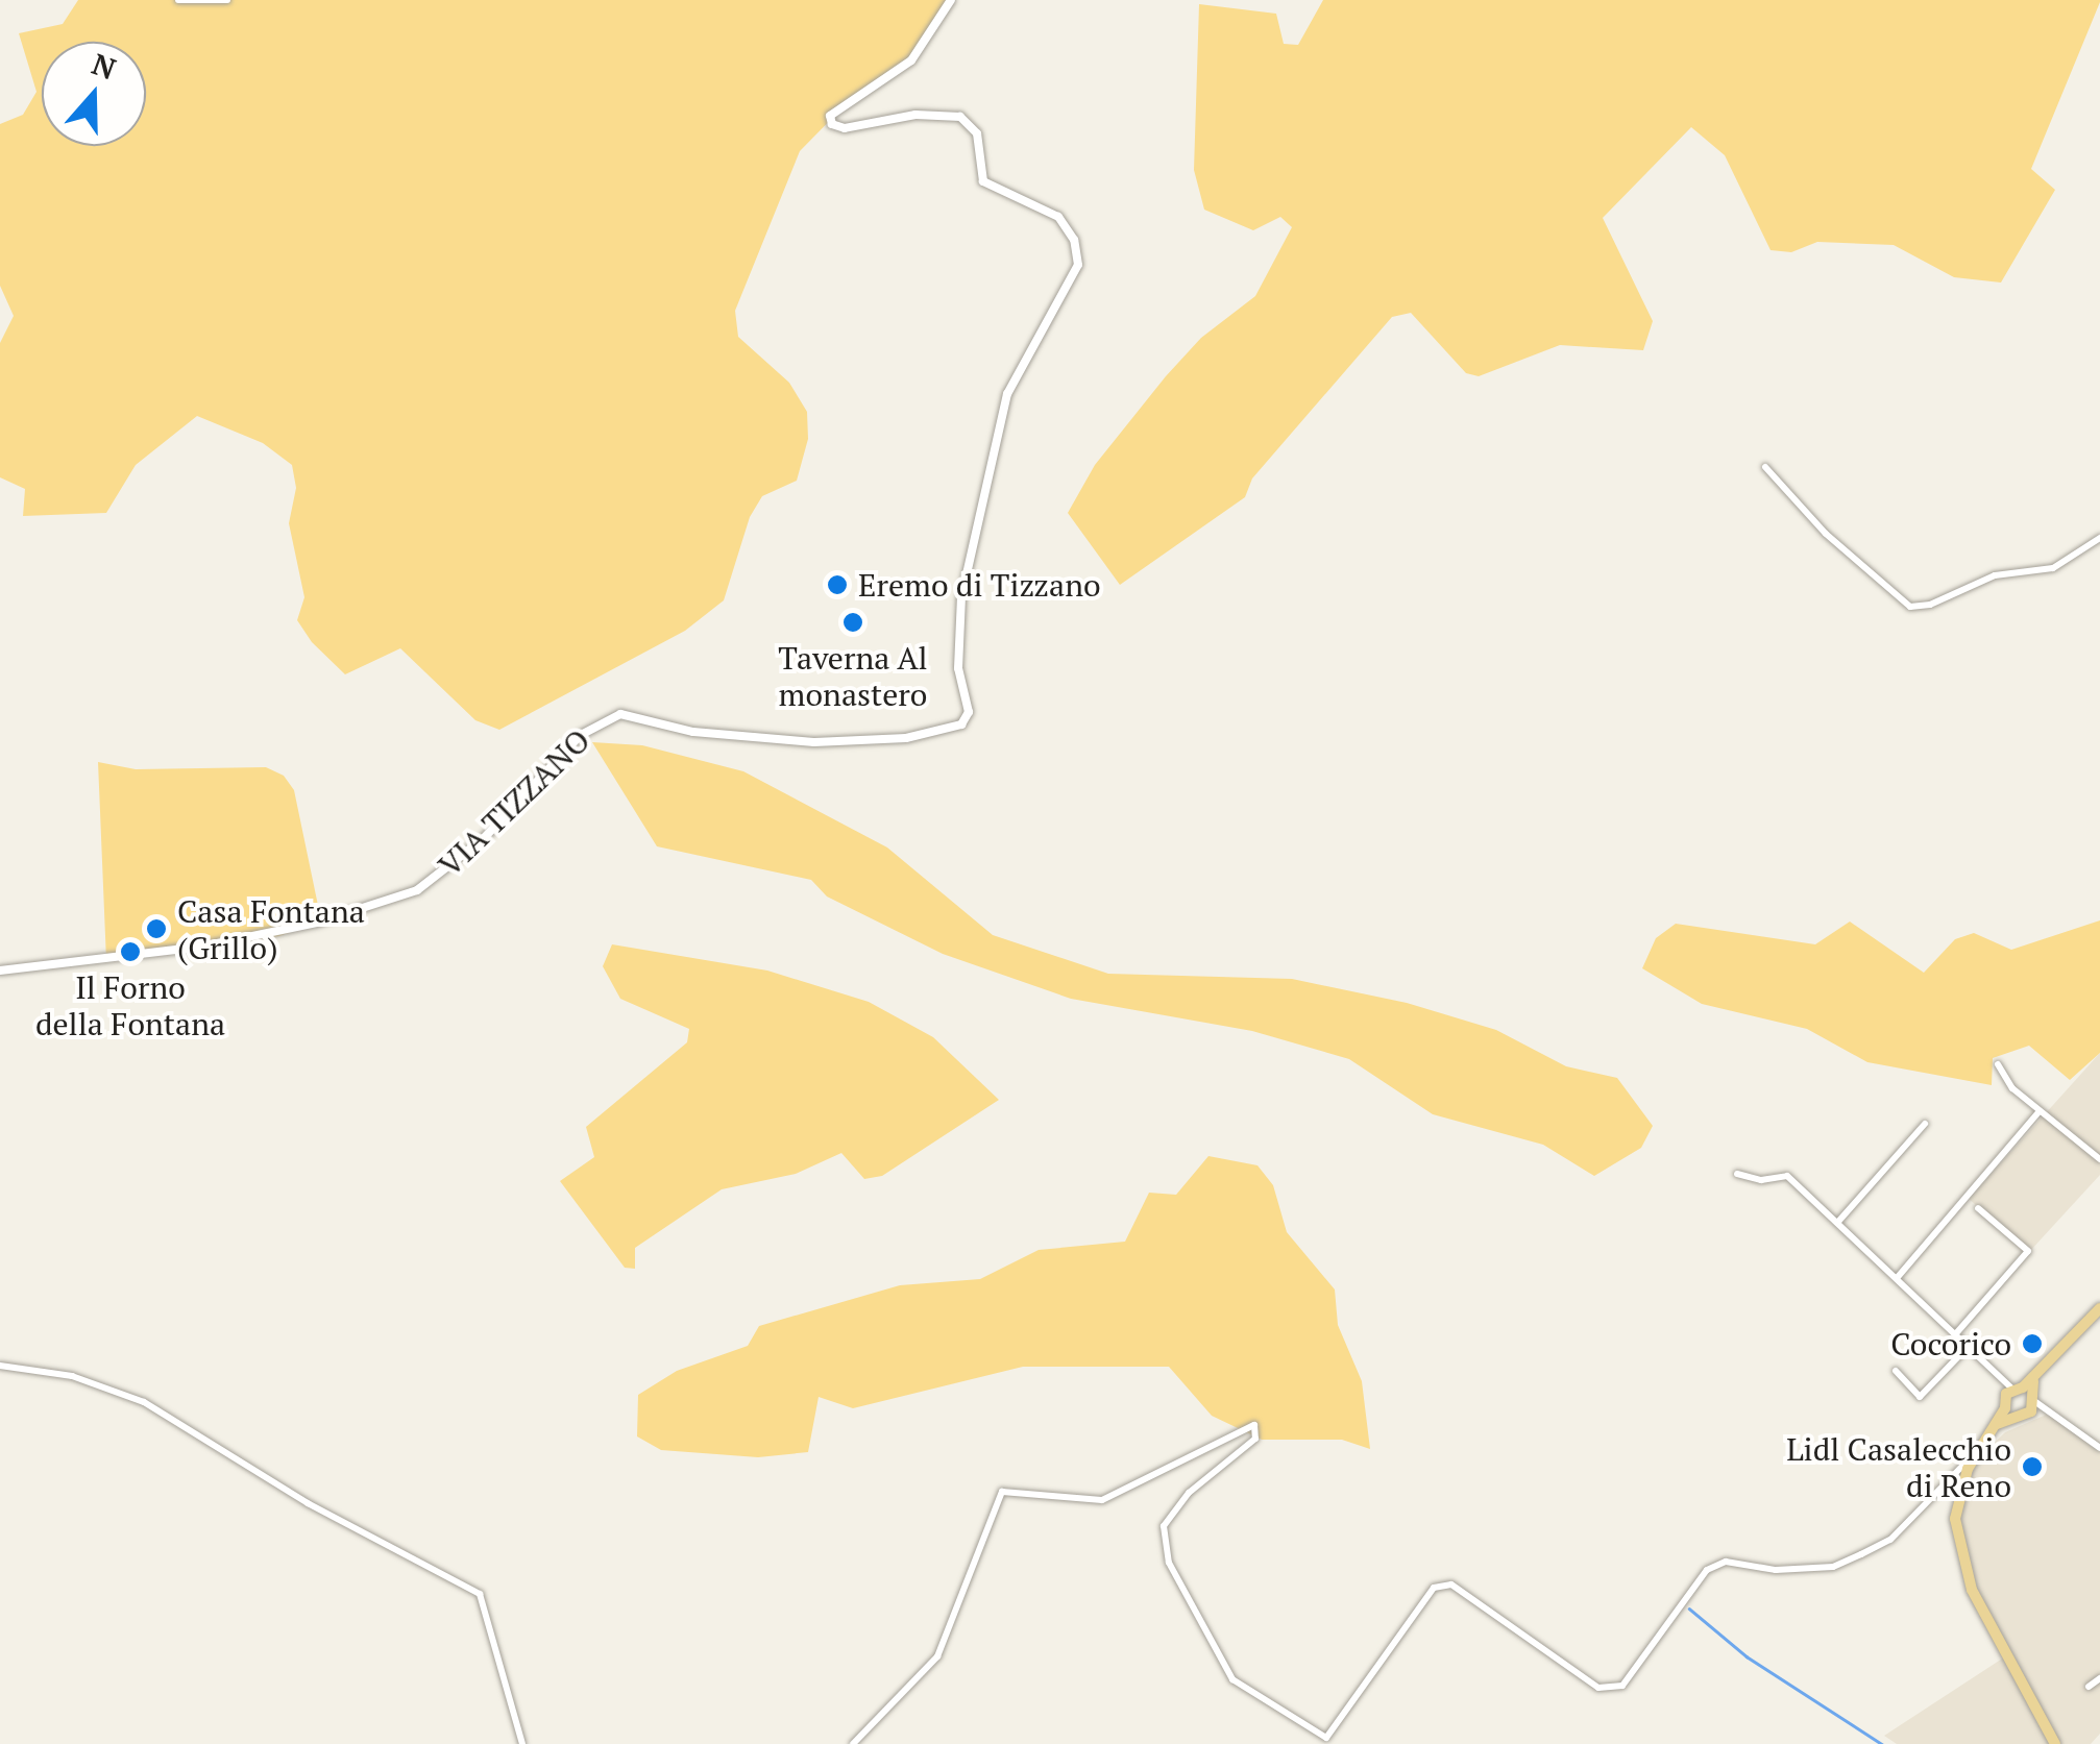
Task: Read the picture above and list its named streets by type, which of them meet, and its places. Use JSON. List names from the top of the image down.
{
  "streets": {
    "street": ["VIA TIZZANO"]
  },
  "places": [
    "Eremo di Tizzano",
    "Taverna Al monastero",
    "Casa Fontana (Grillo)",
    "Il Forno della Fontana",
    "Cocorico",
    "Lidl Casalecchio di Reno"
  ],
  "north": "top"
}
